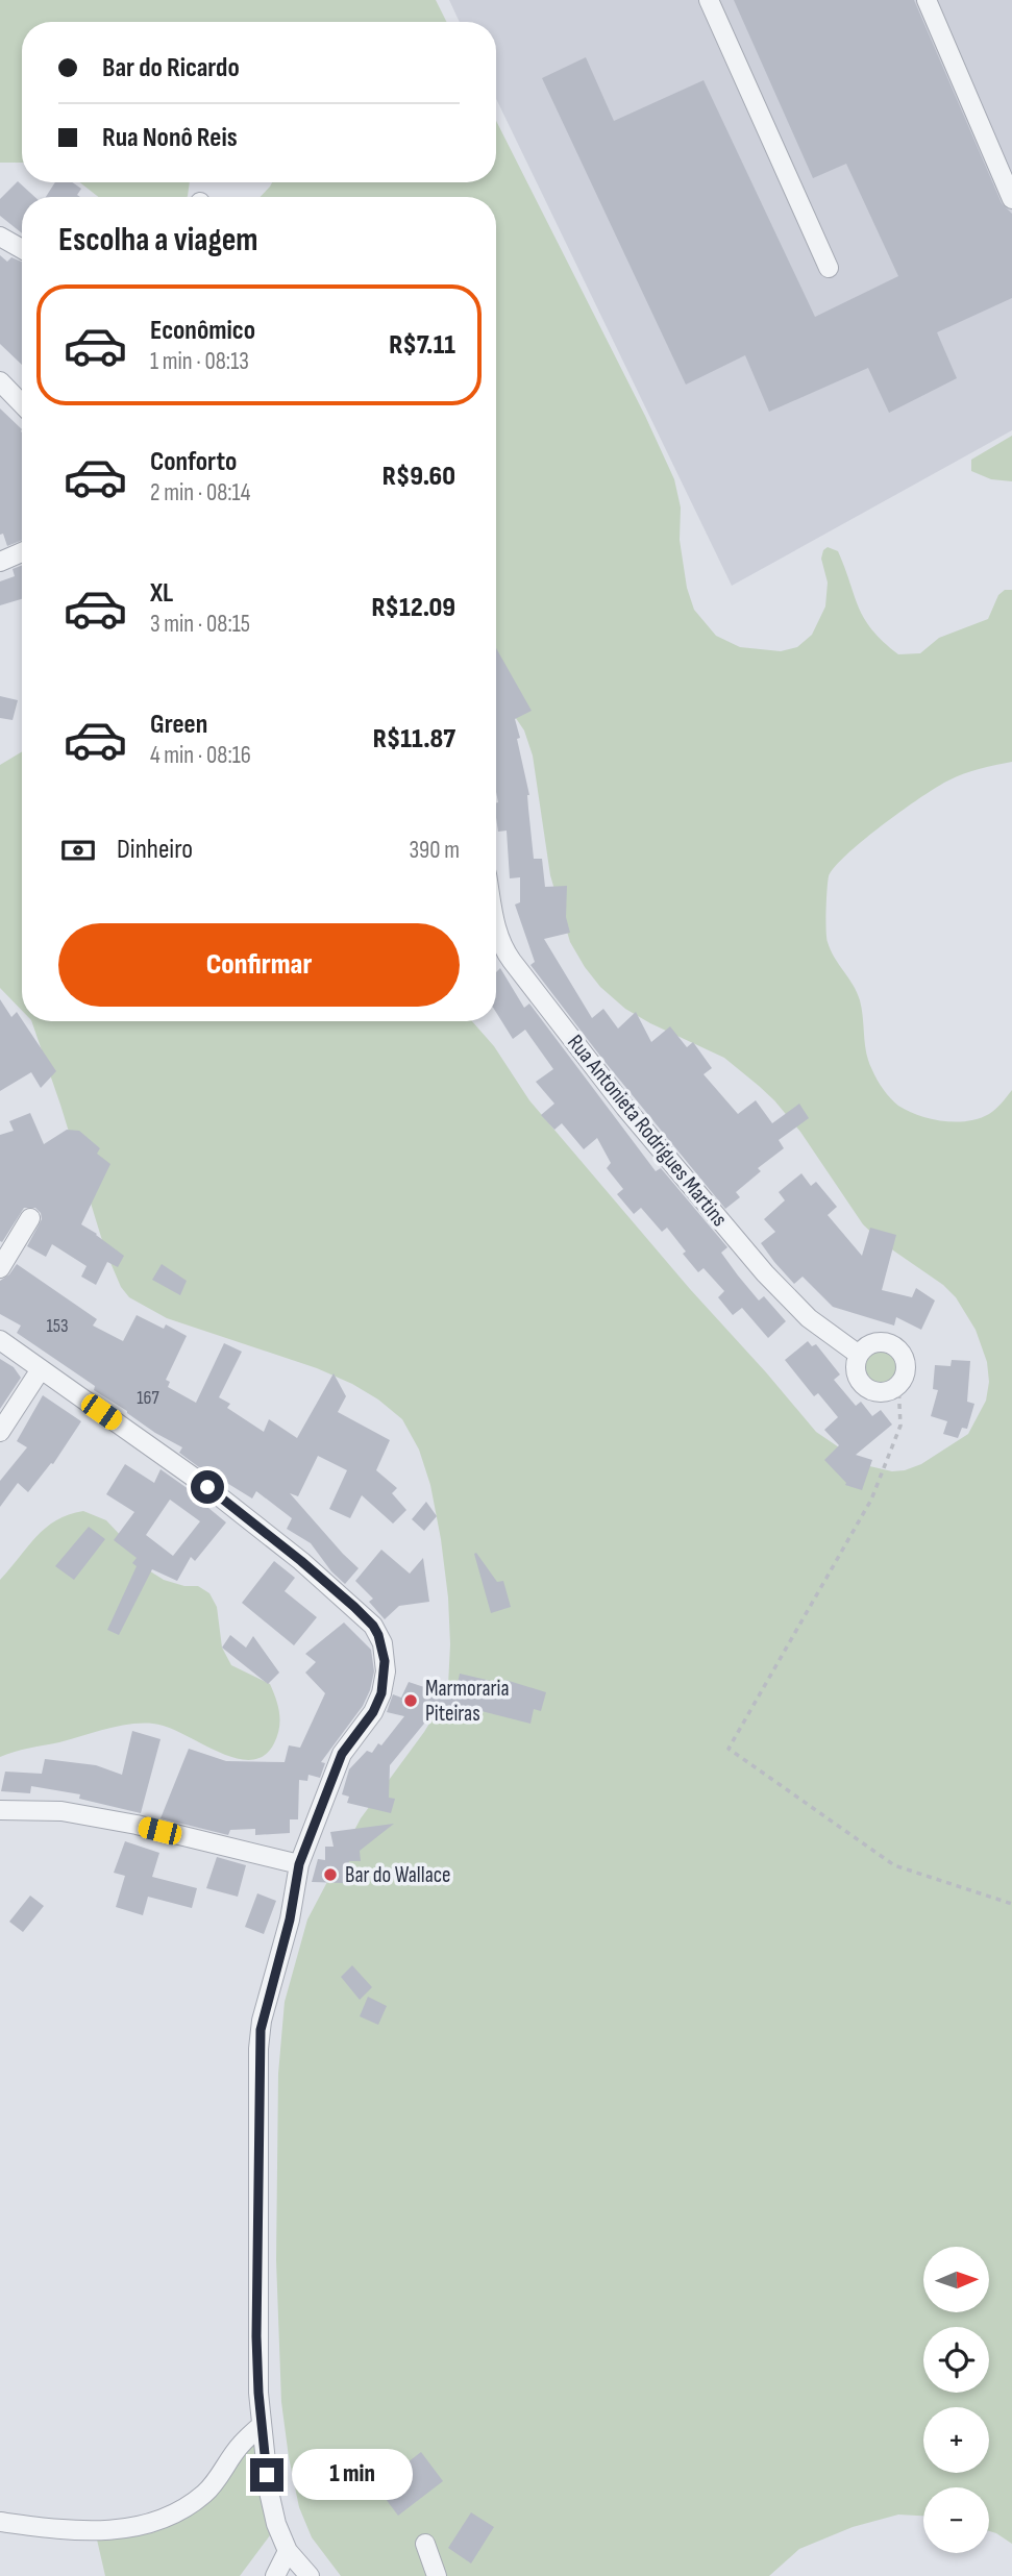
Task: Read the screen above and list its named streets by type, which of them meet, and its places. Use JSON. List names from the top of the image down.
{
  "streets": {
    "street": ["Rua Antonieta Rodrigues Martins"]
  },
  "places": ["Marmoraria Piteiras", "Bar do Wallace"],
  "house_numbers": ["153", "167"],
  "north": "right",
  "page": {
    "banner": ["Bar do Ricardo", "Rua Nonô Reis"],
    "heading": "Escolha a viagem",
    "list": [
      {
        "name": "Econômico",
        "note": "1 min · 08:13",
        "value": "R$7.11"
      },
      {
        "name": "Conforto",
        "note": "2 min · 08:14",
        "value": "R$9.60"
      },
      {
        "name": "XL",
        "note": "3 min · 08:15",
        "value": "R$12.09"
      },
      {
        "name": "Green",
        "note": "4 min · 08:16",
        "value": "R$11.87"
      }
    ],
    "pay": ["Dinheiro", "390 m"],
    "buttons": "Confirmar",
    "map_buttons": ["+", "−"],
    "bubble": "1 min"
  }
}
